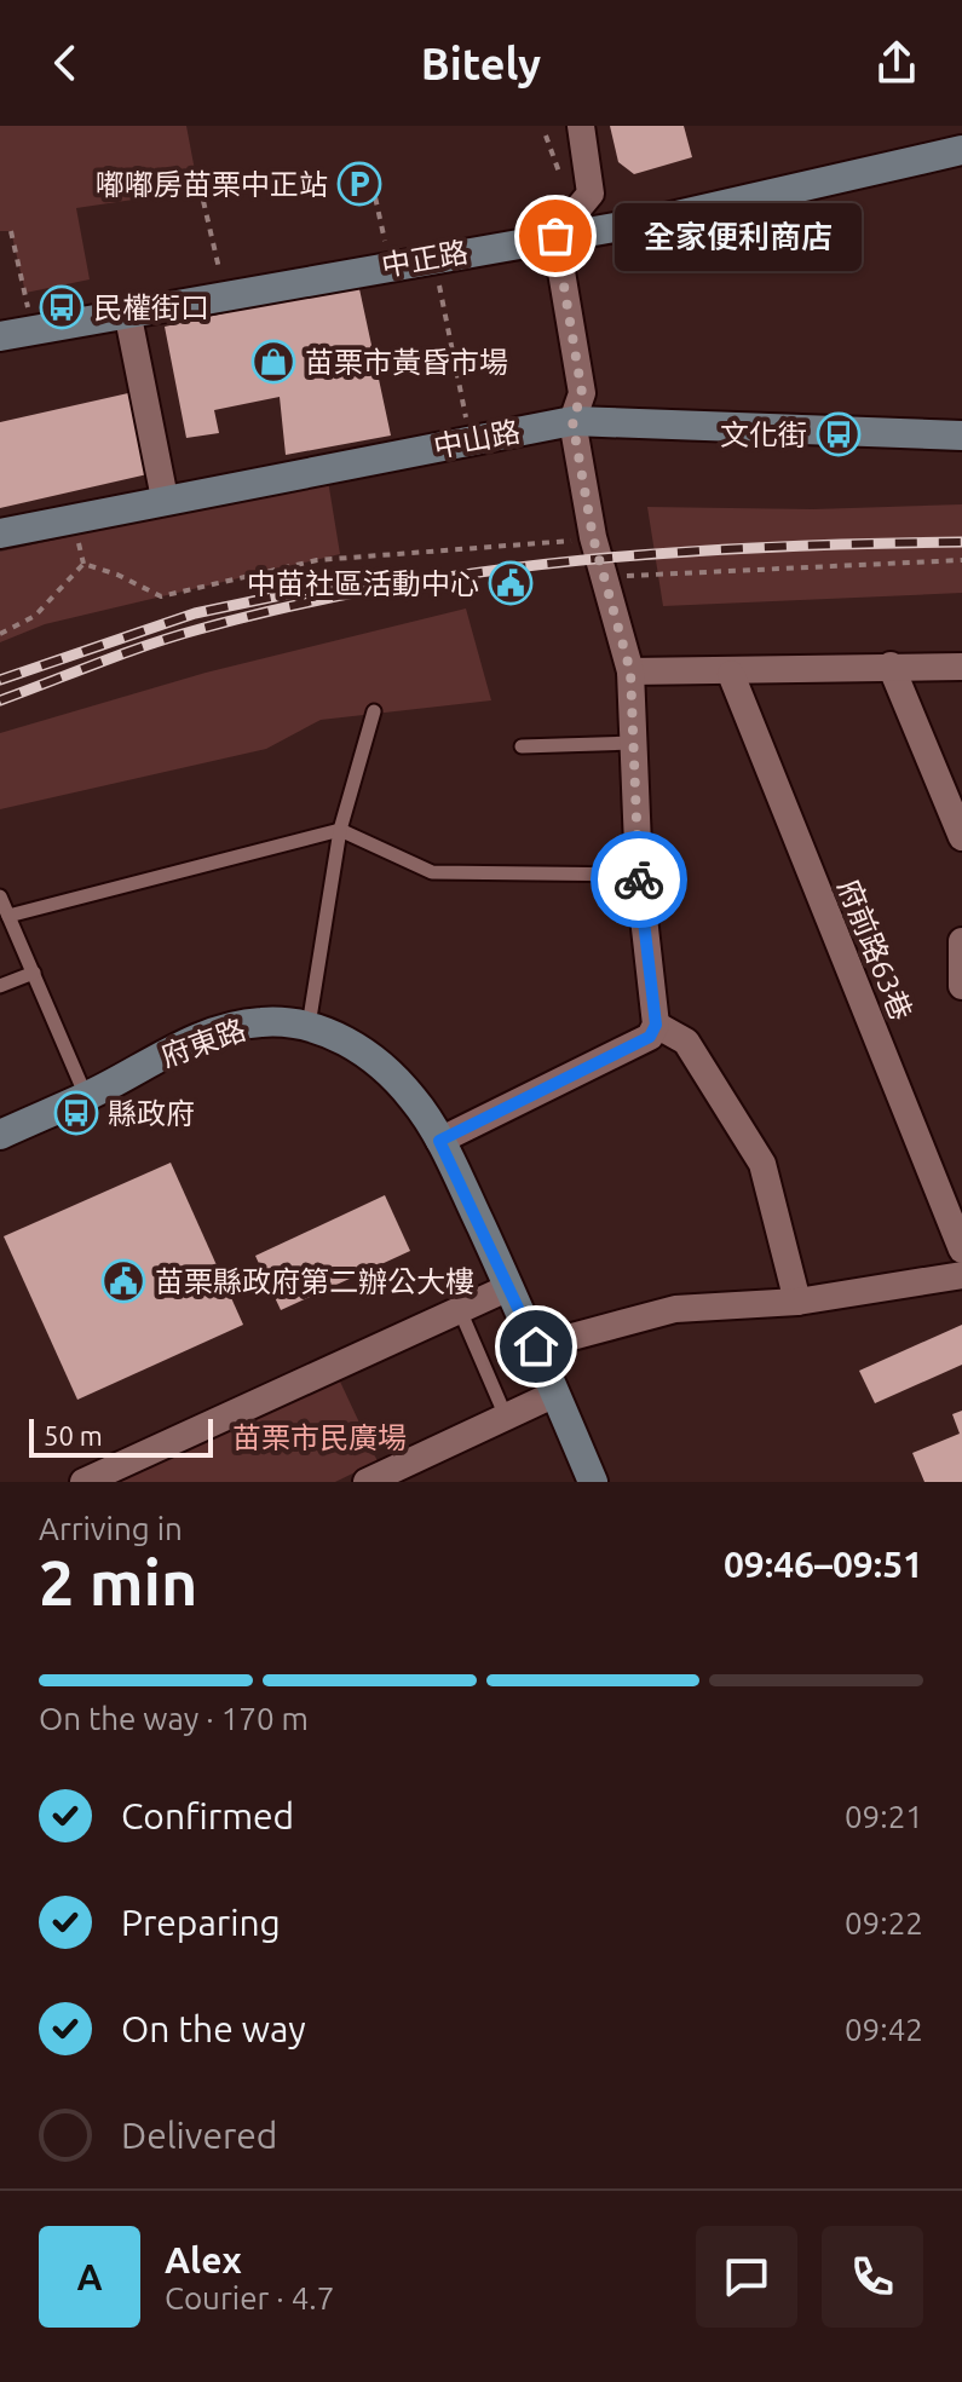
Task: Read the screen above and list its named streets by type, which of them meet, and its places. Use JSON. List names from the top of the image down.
{
  "streets": {
    "street": [
      "中正路",
      "中山路",
      "府前路63巷",
      "府東路"
    ]
  },
  "parks": ["苗栗市民廣場"],
  "places": {
    "parking": ["嘟嘟房苗栗中正站"],
    "other": ["全家便利商店"],
    "bus stop": ["民權街口", "文化街", "縣政府"],
    "shop": ["苗栗市黃昏市場"],
    "public building": ["中苗社區活動中心", "苗栗縣政府第二辦公大樓"]
  },
  "scale_bar": "50 m",
  "page": {
    "header": "Bitely",
    "bubble": "全家便利商店",
    "scale": "50 m",
    "heading": ["2 min", "Arriving in", "09:46–09:51"],
    "panel": ["Alex", "Courier · 4.7"],
    "bar": "On the way · 170 m",
    "list": [
      ["Confirmed", "09:21"],
      ["Preparing", "09:22"],
      ["On the way", "09:42"],
      "Delivered"
    ],
    "round": "A"
  }
}
